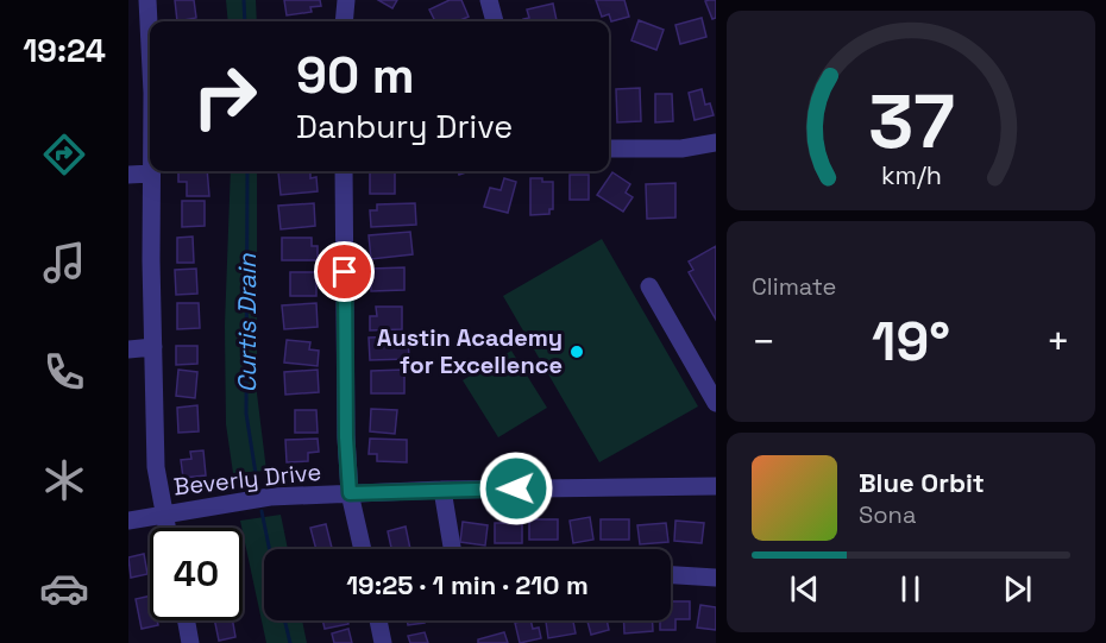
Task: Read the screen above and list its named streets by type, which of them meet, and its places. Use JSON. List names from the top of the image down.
{
  "streets": {
    "street": ["Beverly Drive"]
  },
  "water": ["Curtis Drain"],
  "places": ["Austin Academy for Excellence"],
  "page": {
    "tabs": "19:24",
    "turn": ["90 m", "Danbury Drive"],
    "tile": "Climate",
    "heat": ["−", "19°", "+"],
    "song": ["Blue Orbit", "Sona"],
    "limit": "40",
    "trip": "19:25 · 1 min · 210 m",
    "gauge": ["37", "km/h"]
  }
}
